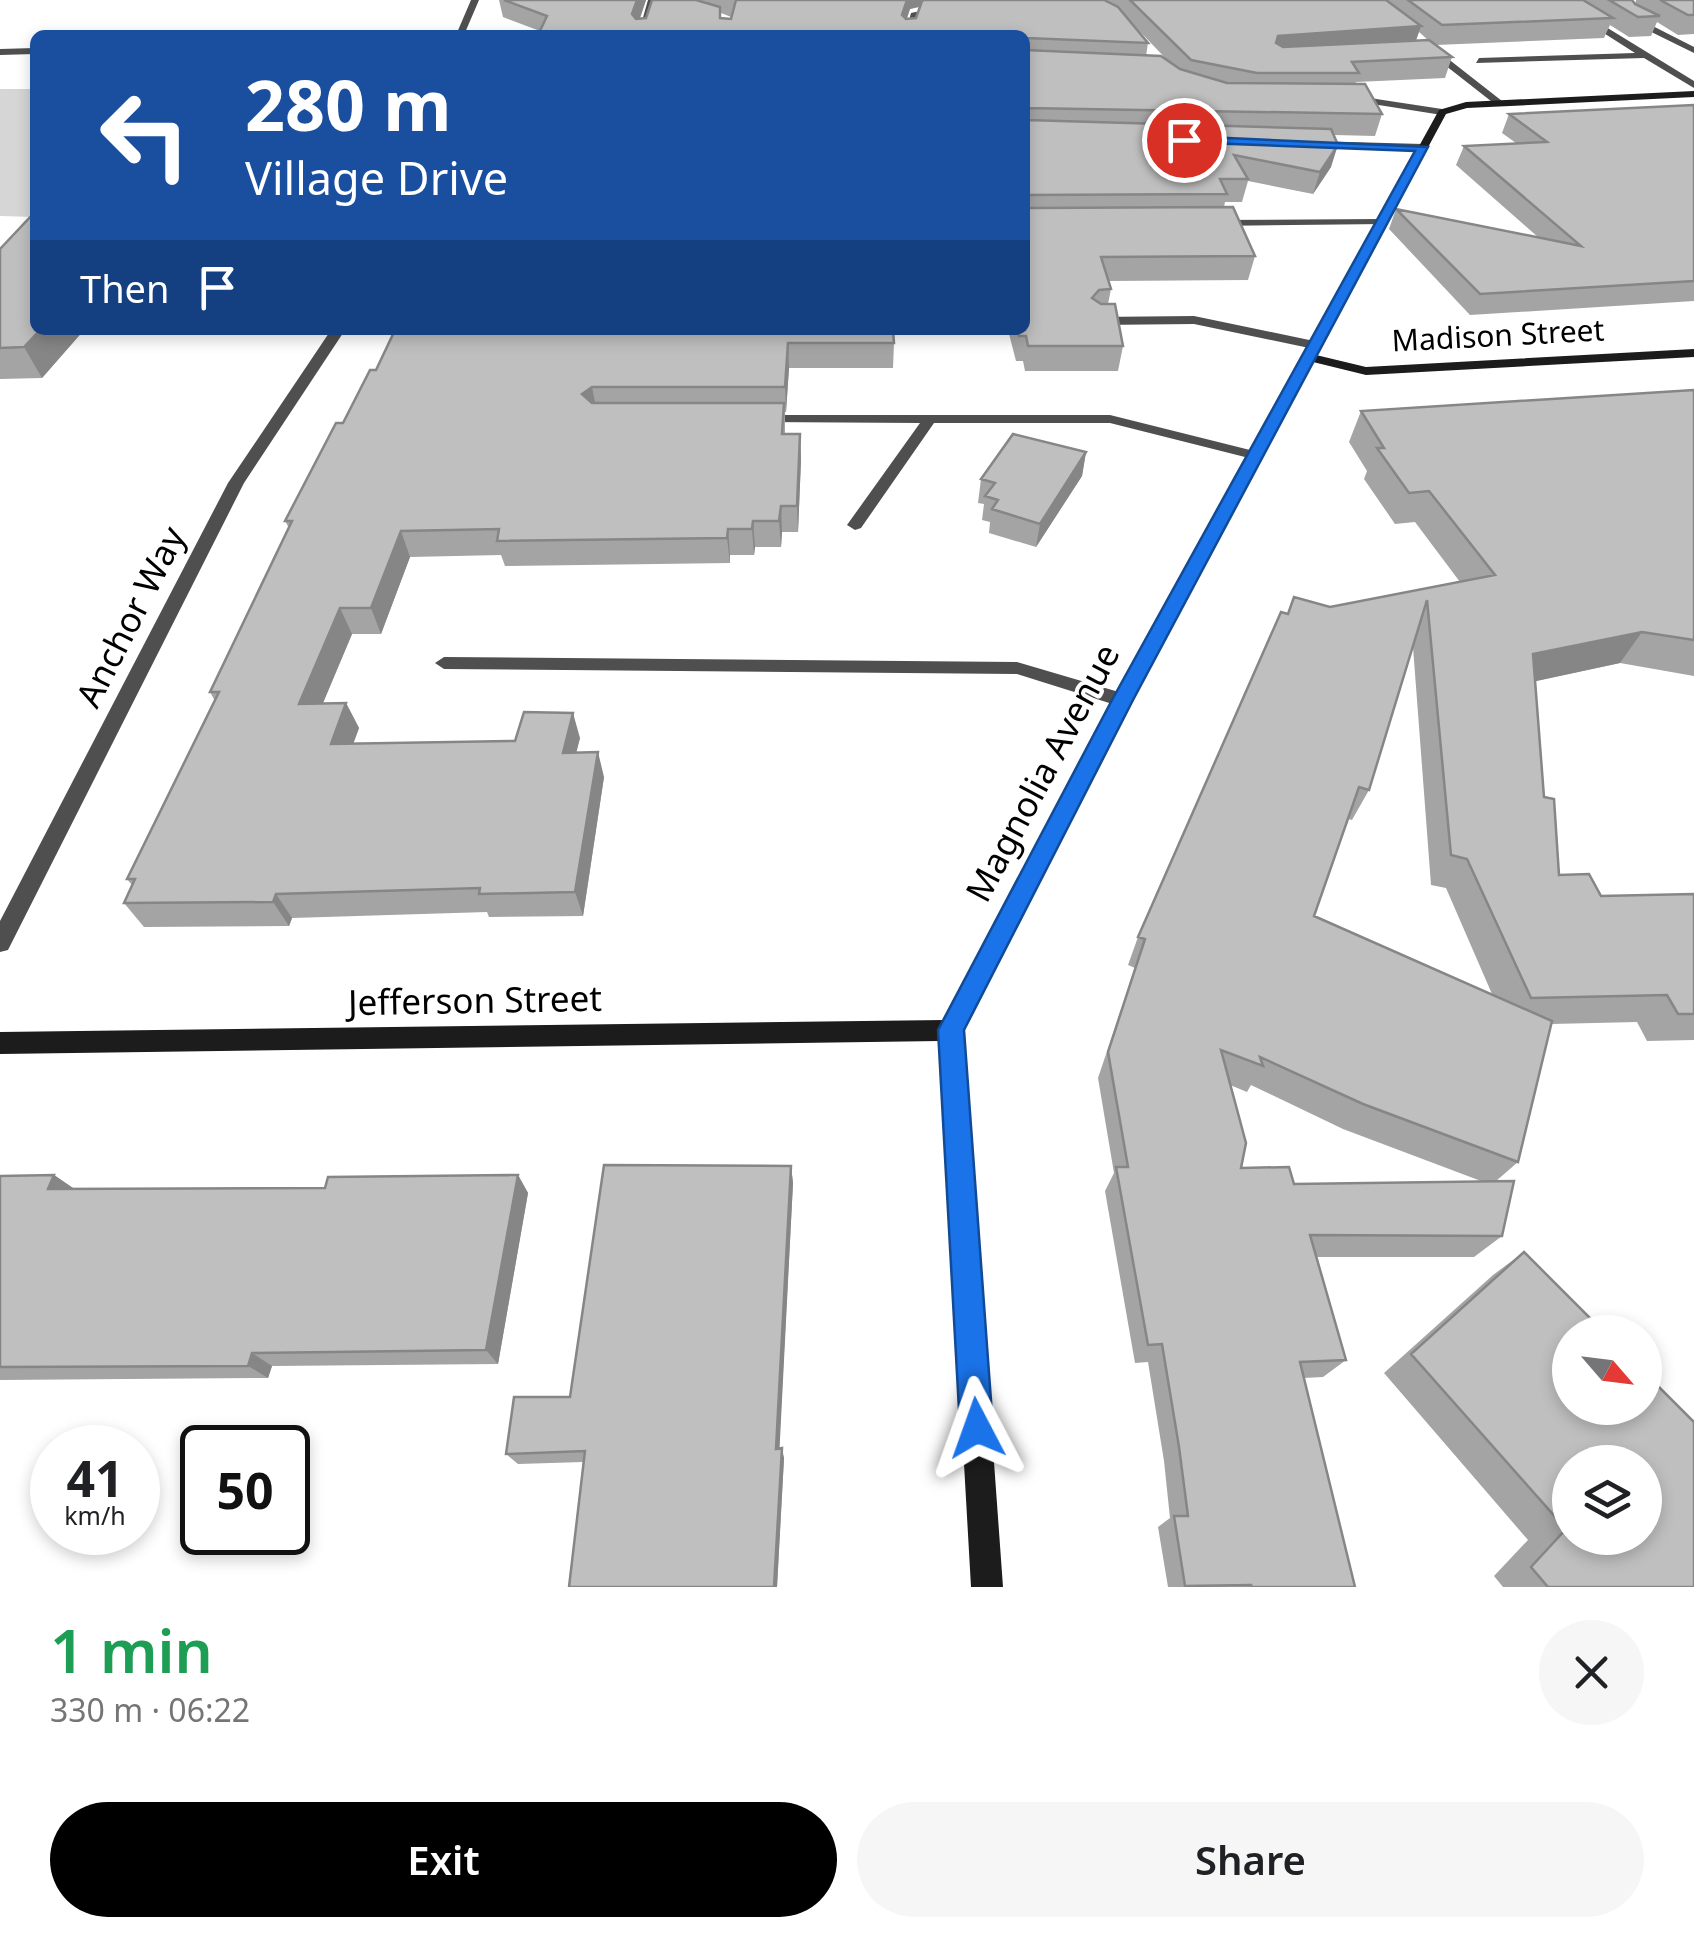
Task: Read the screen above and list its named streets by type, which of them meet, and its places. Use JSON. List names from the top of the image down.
{
  "streets": {
    "main road": ["Madison Street", "Magnolia Avenue", "Jefferson Street"],
    "street": ["Anchor Way"]
  },
  "crossings": [
    ["Madison Street", "Magnolia Avenue"],
    ["Magnolia Avenue", "Jefferson Street"]
  ],
  "north": "bottom right",
  "page": {
    "turn": ["280 m", "Village Drive"],
    "then": "Then",
    "speed": "41 km/h",
    "limit": "50",
    "heading": ["1 min", "330 m · 06:22"],
    "buttons": ["Exit", "Share"]
  }
}
